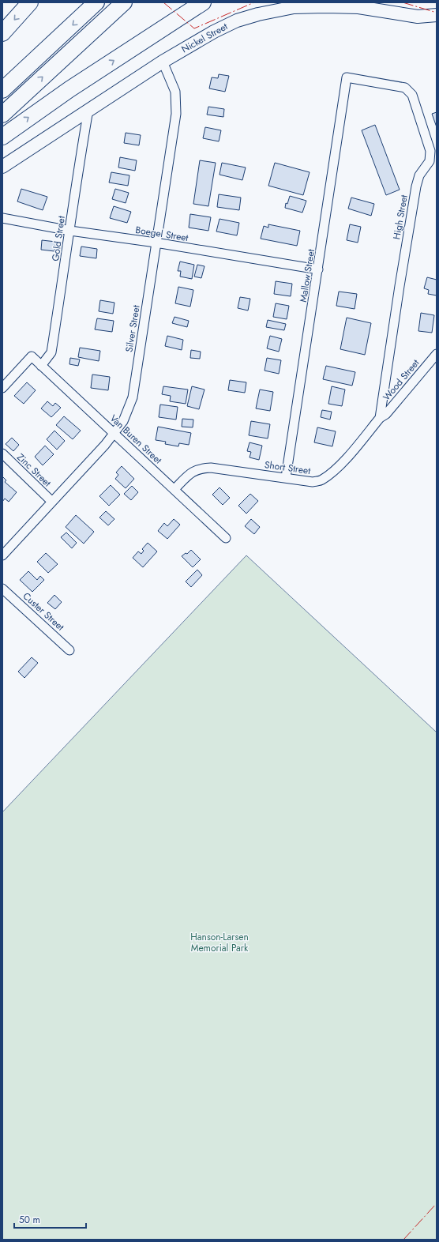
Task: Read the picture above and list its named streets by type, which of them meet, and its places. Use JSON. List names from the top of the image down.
{
  "streets": {
    "main road": ["Nickel Street"],
    "street": [
      "High Street",
      "Boegel Street",
      "Gold Street",
      "Mallow Street",
      "Silver Street",
      "Wood Street",
      "Van Buren Street",
      "Short Street",
      "Zinc Street",
      "Custer Street"
    ]
  },
  "crossings": [
    ["Nickel Street", "Gold Street"],
    ["Nickel Street", "Silver Street"],
    ["High Street", "Mallow Street"],
    ["High Street", "Wood Street"],
    ["High Street", "Short Street"],
    ["Boegel Street", "Gold Street"],
    ["Boegel Street", "Mallow Street"],
    ["Boegel Street", "Silver Street"],
    ["Gold Street", "Van Buren Street"],
    ["Mallow Street", "Short Street"],
    ["Silver Street", "Van Buren Street"],
    ["Silver Street", "Zinc Street"],
    ["Wood Street", "Short Street"],
    ["Van Buren Street", "Short Street"]
  ],
  "parks": ["Hanson-Larsen Memorial Park"],
  "scale_bar": "50 m"
}
